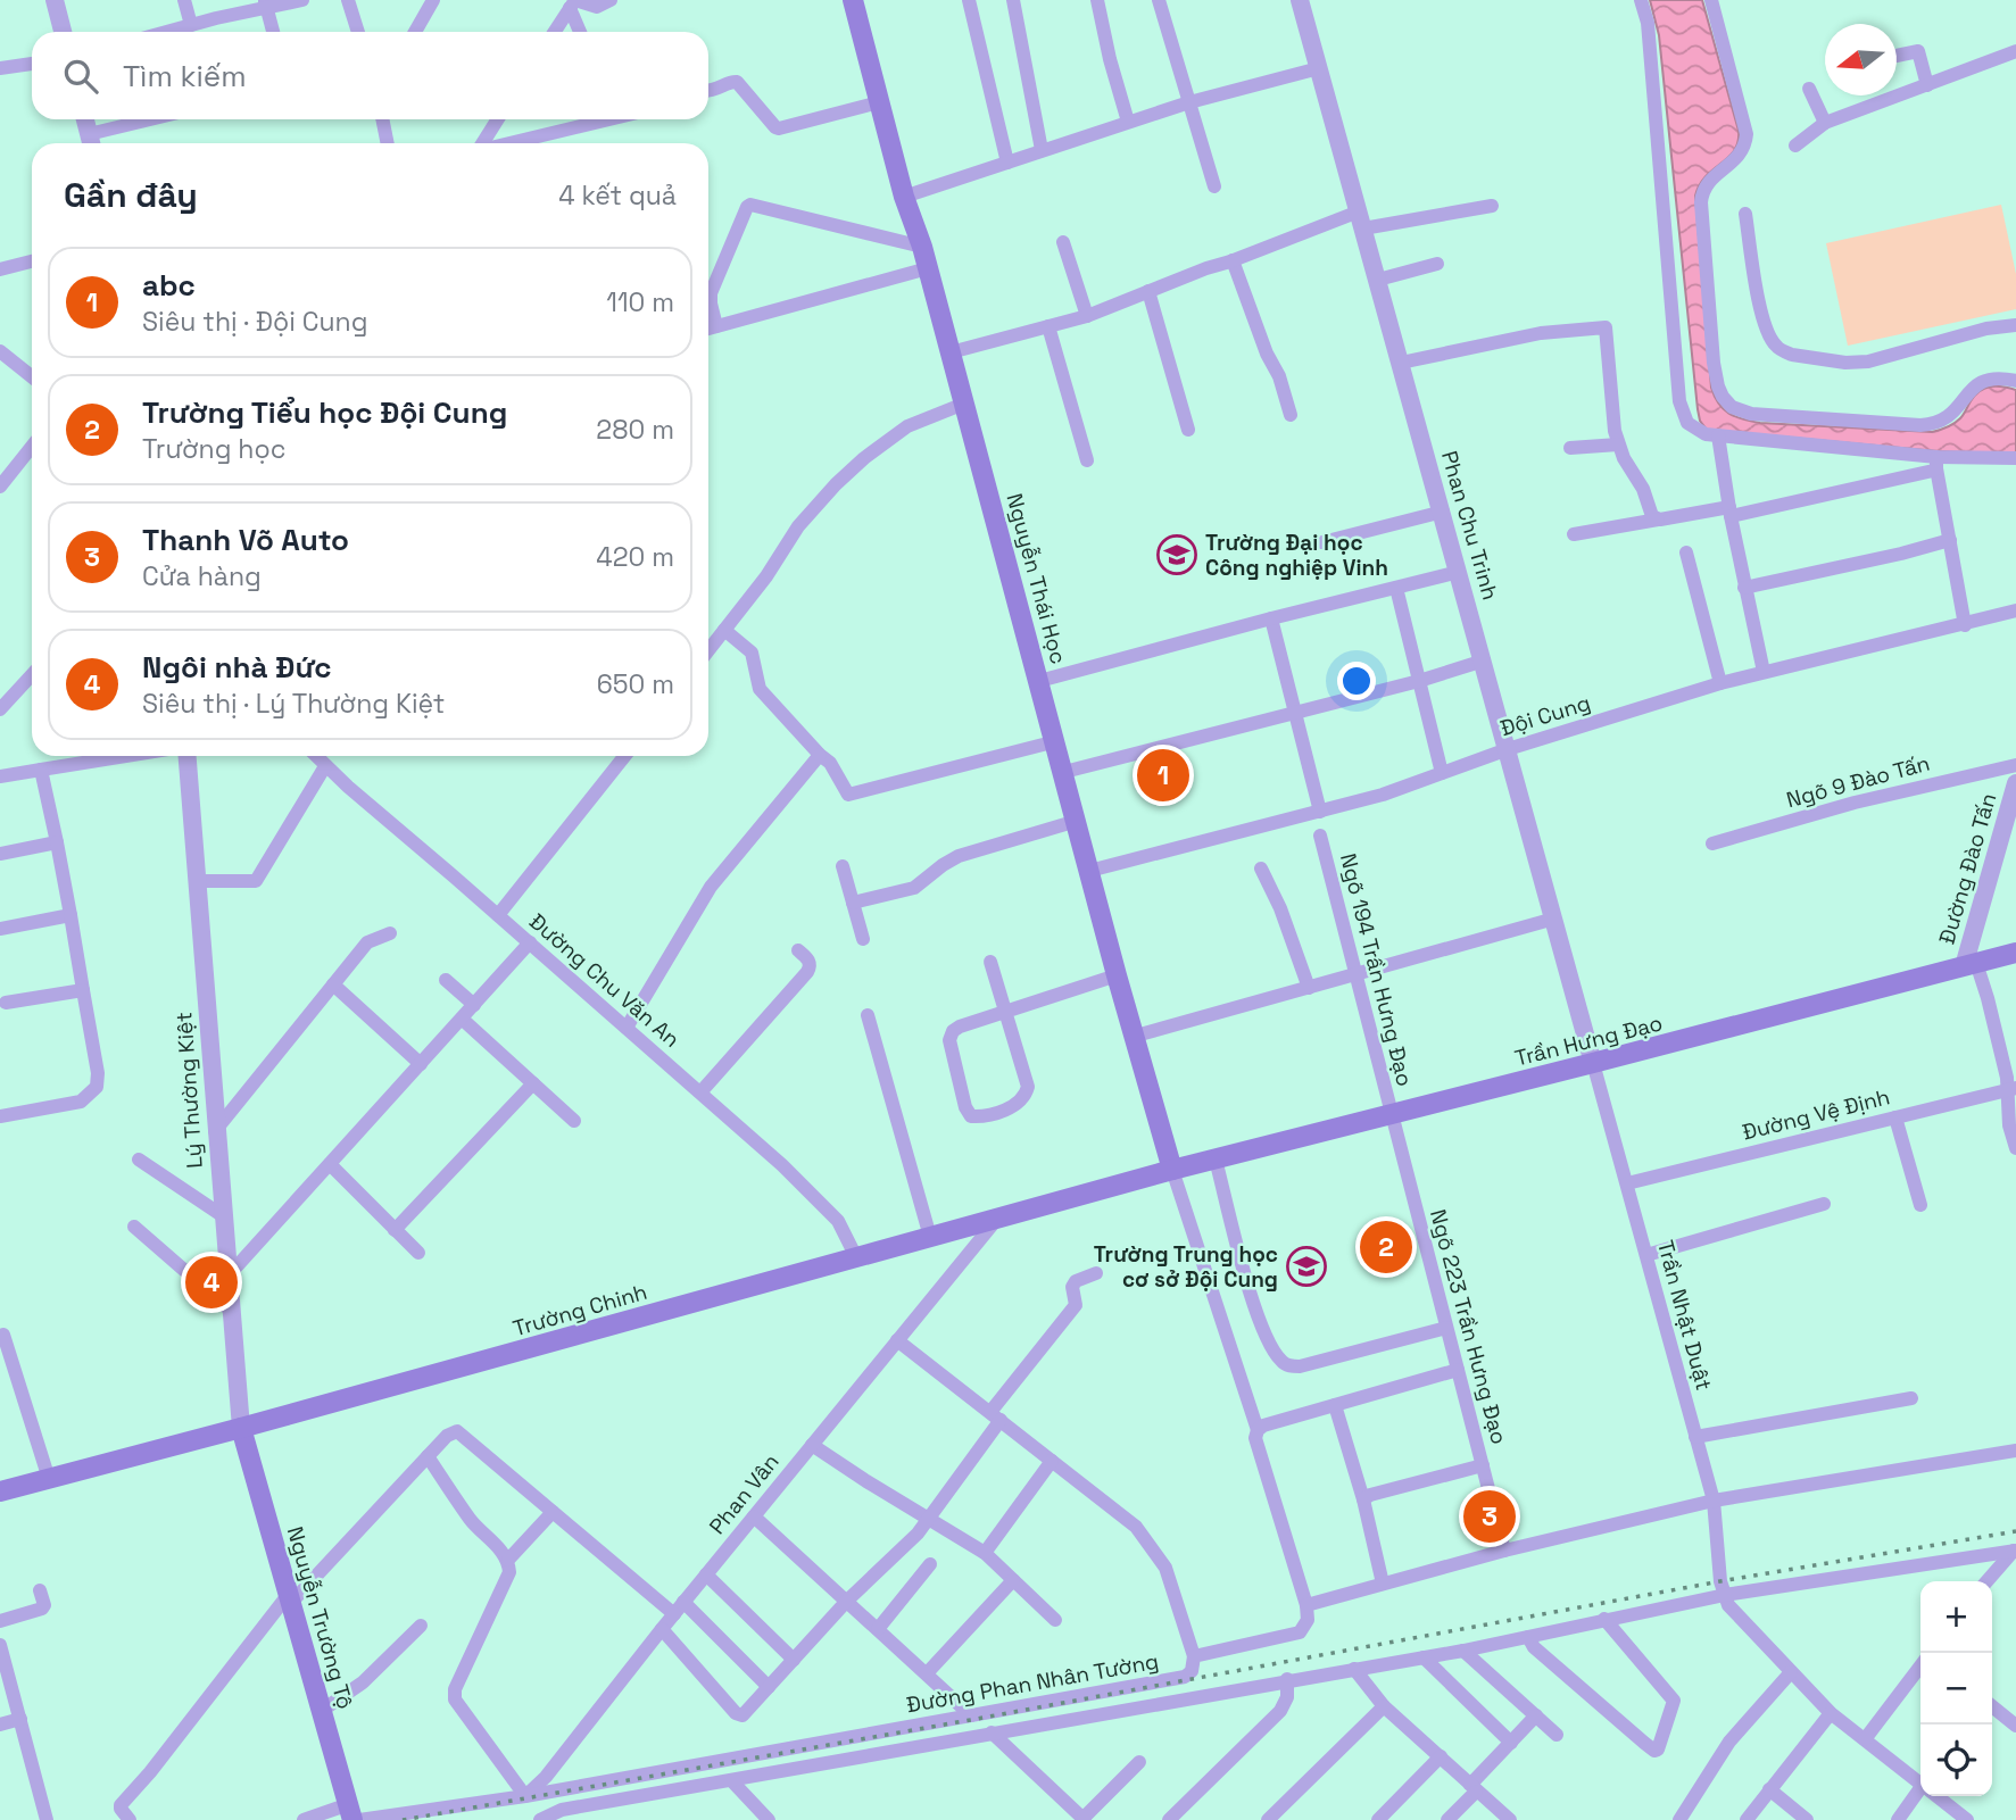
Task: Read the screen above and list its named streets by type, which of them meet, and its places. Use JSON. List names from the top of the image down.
{
  "streets": {
    "main road": [
      "Nguyễn Thái Học",
      "Trần Hưng Đạo",
      "Trường Chinh",
      "Nguyễn Trường Tộ"
    ],
    "street": [
      "Phan Chu Trinh",
      "Đội Cung",
      "Ngõ 9 Đào Tấn",
      "Đường Đào Tấn",
      "Ngõ 194 Trần Hưng Đạo",
      "Đường Chu Văn An",
      "Lý Thường Kiệt",
      "Đường Vệ Định",
      "Trần Nhật Duật",
      "Ngõ 223 Trần Hưng Đạo",
      "Phan Vân",
      "Đường Phan Nhân Tường"
    ]
  },
  "crossings": [
    ["Phan Chu Trinh", "Đội Cung"],
    ["Phan Chu Trinh", "Trần Hưng Đạo"],
    ["Phan Chu Trinh", "Trần Nhật Duật"],
    ["Nguyễn Thái Học", "Đội Cung"],
    ["Nguyễn Thái Học", "Trần Hưng Đạo"],
    ["Nguyễn Thái Học", "Trường Chinh"],
    ["Đường Đào Tấn", "Trần Hưng Đạo"],
    ["Ngõ 194 Trần Hưng Đạo", "Trần Hưng Đạo"],
    ["Ngõ 194 Trần Hưng Đạo", "Ngõ 223 Trần Hưng Đạo"],
    ["Đường Chu Văn An", "Trường Chinh"],
    ["Trần Hưng Đạo", "Trường Chinh"],
    ["Trần Hưng Đạo", "Trần Nhật Duật"],
    ["Trần Hưng Đạo", "Ngõ 223 Trần Hưng Đạo"],
    ["Lý Thường Kiệt", "Trường Chinh"],
    ["Lý Thường Kiệt", "Nguyễn Trường Tộ"],
    ["Đường Vệ Định", "Trần Nhật Duật"],
    ["Trường Chinh", "Phan Vân"],
    ["Trường Chinh", "Nguyễn Trường Tộ"],
    ["Phan Vân", "Đường Phan Nhân Tường"],
    ["Nguyễn Trường Tộ", "Đường Phan Nhân Tường"]
  ],
  "places": {
    "school or university": ["Trường Đại học Công nghiệp Vinh", "Trường Trung học cơ sở Đội Cung"]
  },
  "north": "left",
  "page": {
    "search": "Tìm kiếm",
    "heading": ["Gần đây", "4 kết quả"],
    "list": [
      {
        "mark": "1",
        "name": "abc",
        "note": "Siêu thị · Đội Cung",
        "value": "110 m"
      },
      {
        "mark": "2",
        "name": "Trường Tiểu học Đội Cung",
        "note": "Trường học",
        "value": "280 m"
      },
      {
        "mark": "3",
        "name": "Thanh Võ Auto",
        "note": "Cửa hàng",
        "value": "420 m"
      },
      {
        "mark": "4",
        "name": "Ngôi nhà Đức",
        "note": "Siêu thị · Lý Thường Kiệt",
        "value": "650 m"
      }
    ],
    "pins": [
      "1",
      "2",
      "4",
      "3"
    ],
    "map_buttons": ["+", "−"]
  }
}
